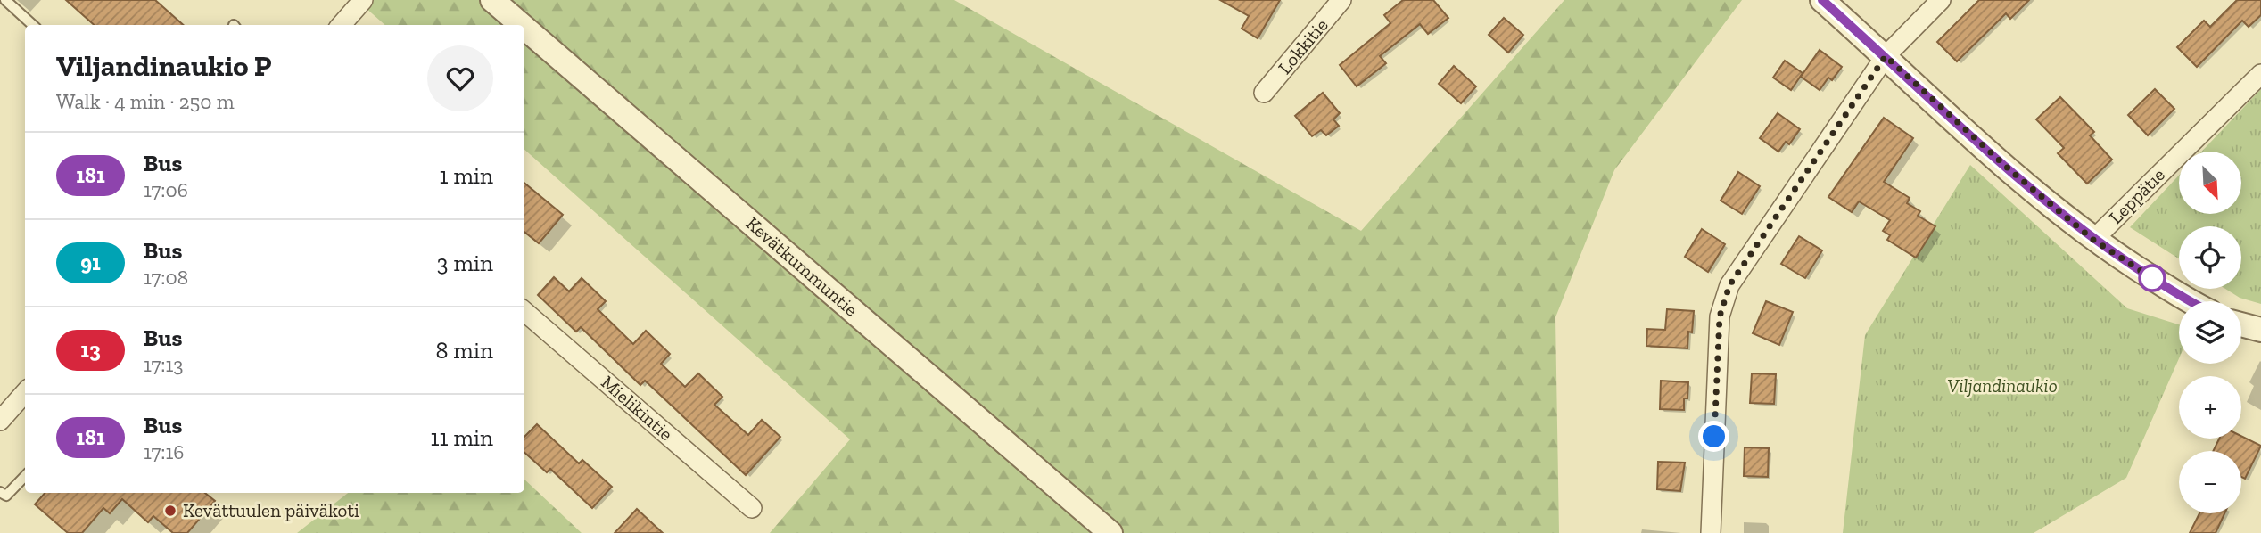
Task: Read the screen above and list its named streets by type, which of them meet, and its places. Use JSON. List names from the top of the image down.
{
  "streets": {
    "street": [
      "Lokkitie",
      "Leppätie",
      "Kevätkummuntie",
      "Mielikintie"
    ]
  },
  "parks": ["Viljandinaukio"],
  "places": ["Kevättuulen päiväkoti"],
  "lines": ["bus line 181"],
  "north": "bottom right",
  "page": {
    "heading": ["Viljandinaukio P", "Walk · 4 min · 250 m"],
    "list": [
      {
        "mark": "181",
        "name": "Bus",
        "note": "17:06",
        "value": "1 min"
      },
      {
        "mark": "91",
        "name": "Bus",
        "note": "17:08",
        "value": "3 min"
      },
      {
        "mark": "13",
        "name": "Bus",
        "note": "17:13",
        "value": "8 min"
      },
      {
        "mark": "181",
        "name": "Bus",
        "note": "17:16",
        "value": "11 min"
      }
    ],
    "map_buttons": ["+", "−"]
  }
}
